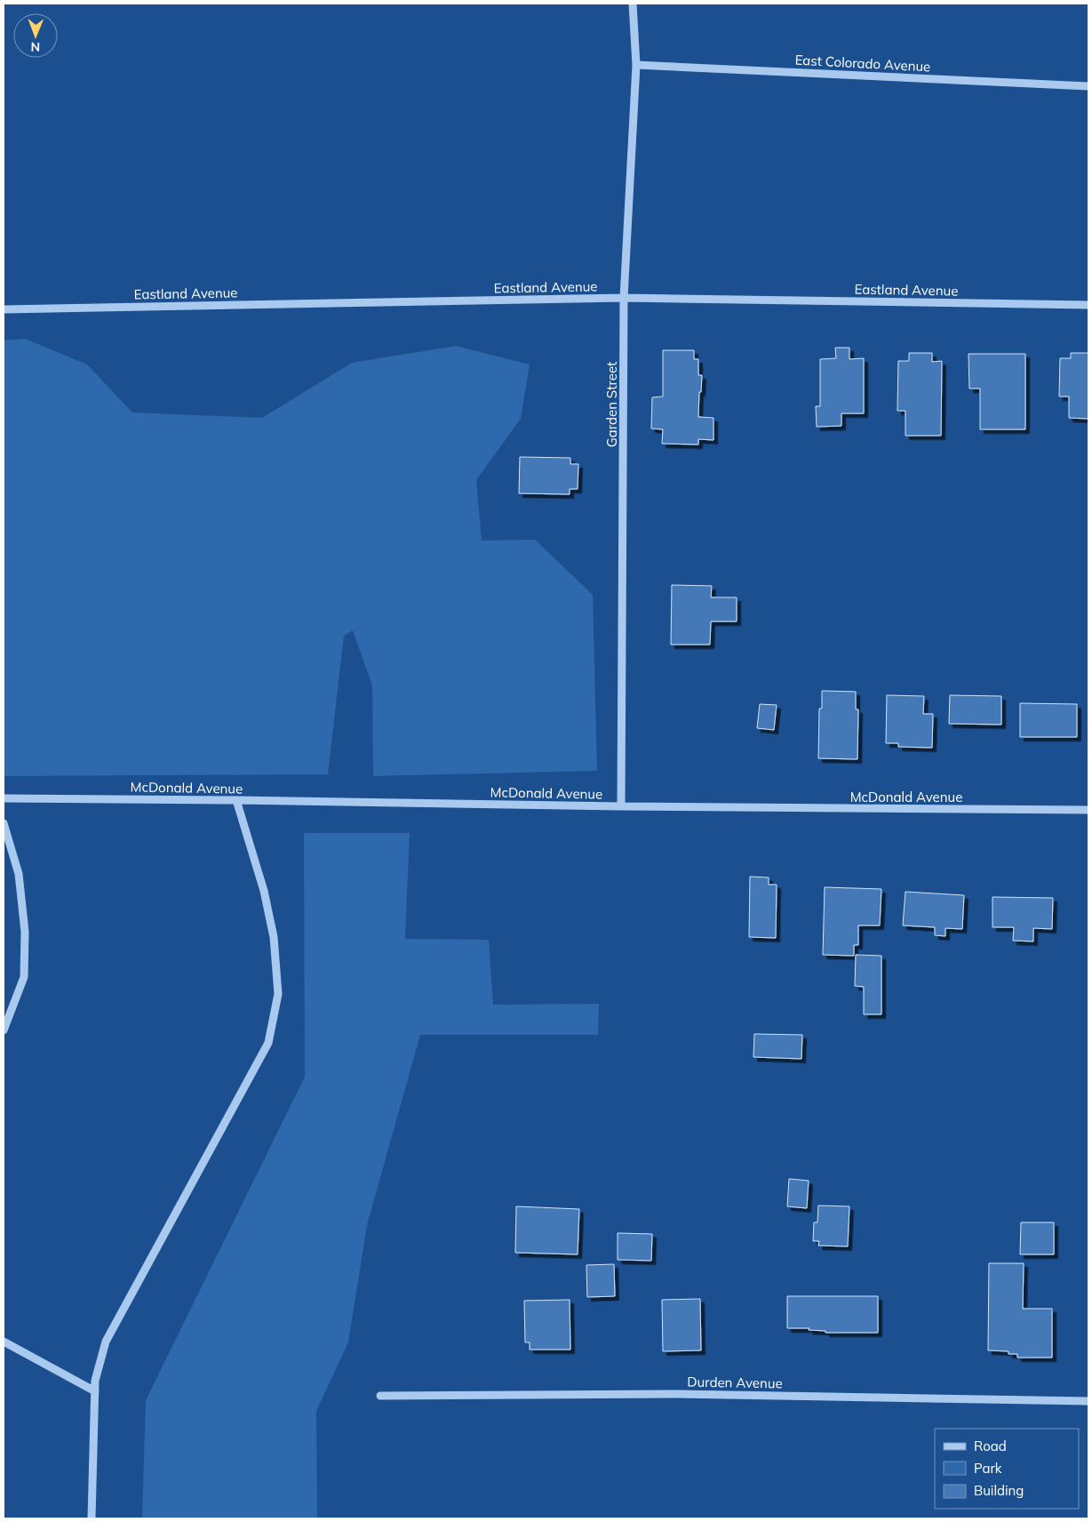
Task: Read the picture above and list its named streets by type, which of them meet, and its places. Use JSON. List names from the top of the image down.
{
  "streets": {
    "street": [
      "East Colorado Avenue",
      "Eastland Avenue",
      "Garden Street",
      "McDonald Avenue",
      "Durden Avenue"
    ]
  },
  "crossings": [
    ["East Colorado Avenue", "Garden Street"],
    ["Eastland Avenue", "Garden Street"],
    ["Garden Street", "McDonald Avenue"]
  ],
  "legend": ["Road", "Park", "Building"],
  "north": "bottom"
}
